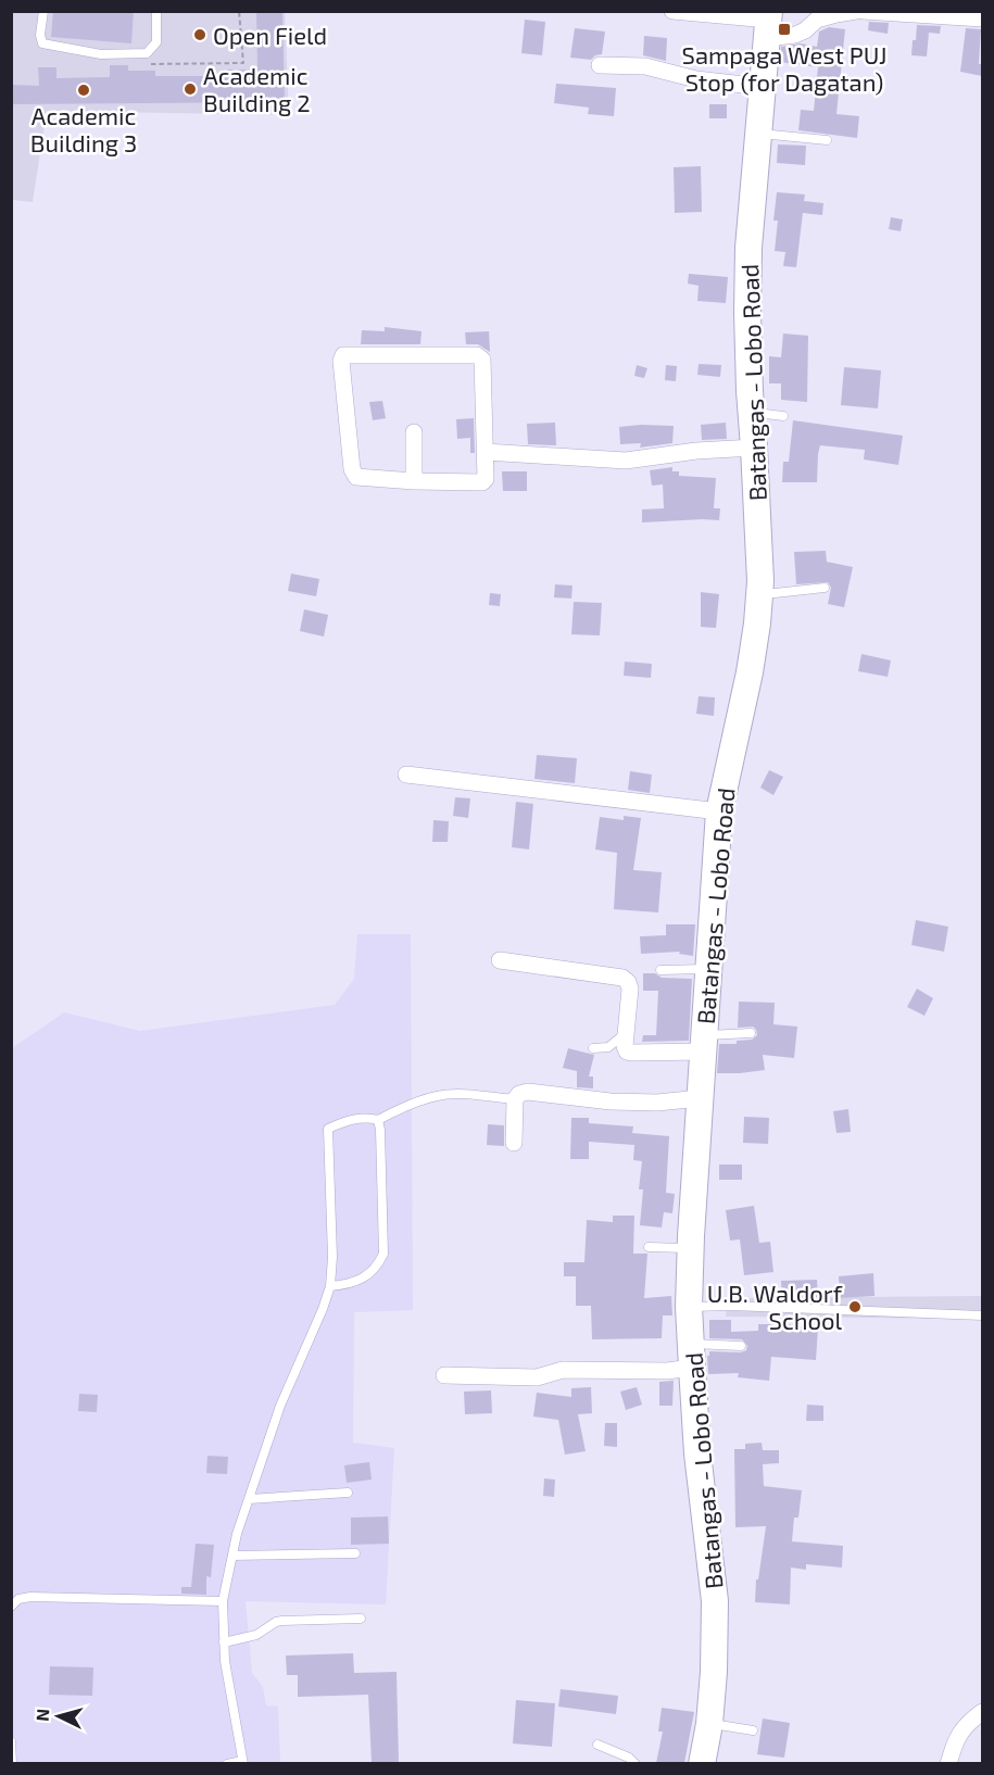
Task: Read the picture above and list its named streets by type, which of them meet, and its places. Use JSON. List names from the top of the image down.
{
  "streets": {
    "main road": ["Batangas - Lobo Road"]
  },
  "places": {
    "transit": ["Sampaga West PUJ Stop (for Dagatan)"],
    "other": [
      "Open Field",
      "Academic Building 2",
      "Academic Building 3",
      "U.B. Waldorf School"
    ]
  },
  "north": "left"
}
